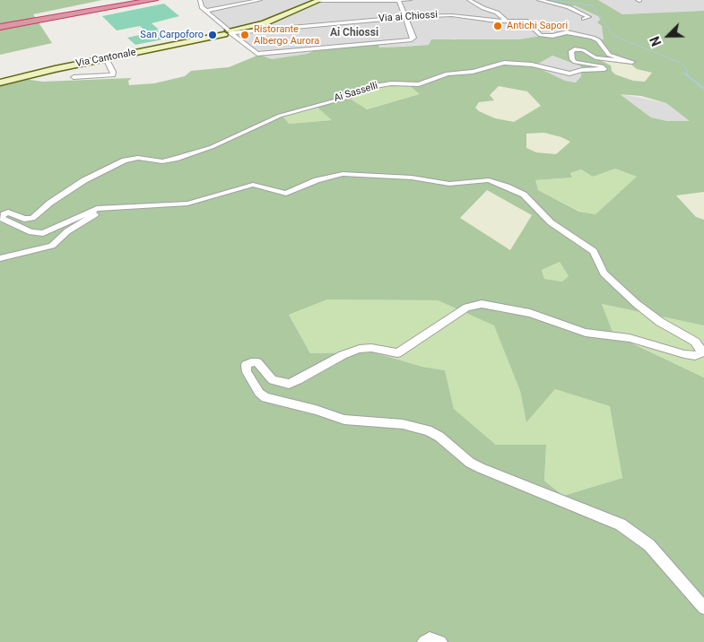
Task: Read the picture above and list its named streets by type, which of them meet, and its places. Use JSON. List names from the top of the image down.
{
  "streets": {
    "main road": ["Via Cantonale"],
    "street": ["Via ai Chiossi", "Ai Sasselli"]
  },
  "crossings": [
    ["Via ai Chiossi", "Via Cantonale"],
    ["Via ai Chiossi", "Ai Sasselli"]
  ],
  "districts": ["Ai Chiossi"],
  "places": ["Antichi Sapori", "San Carpoforo", "Ristorante Albergo Aurora"],
  "north": "bottom left"
}
